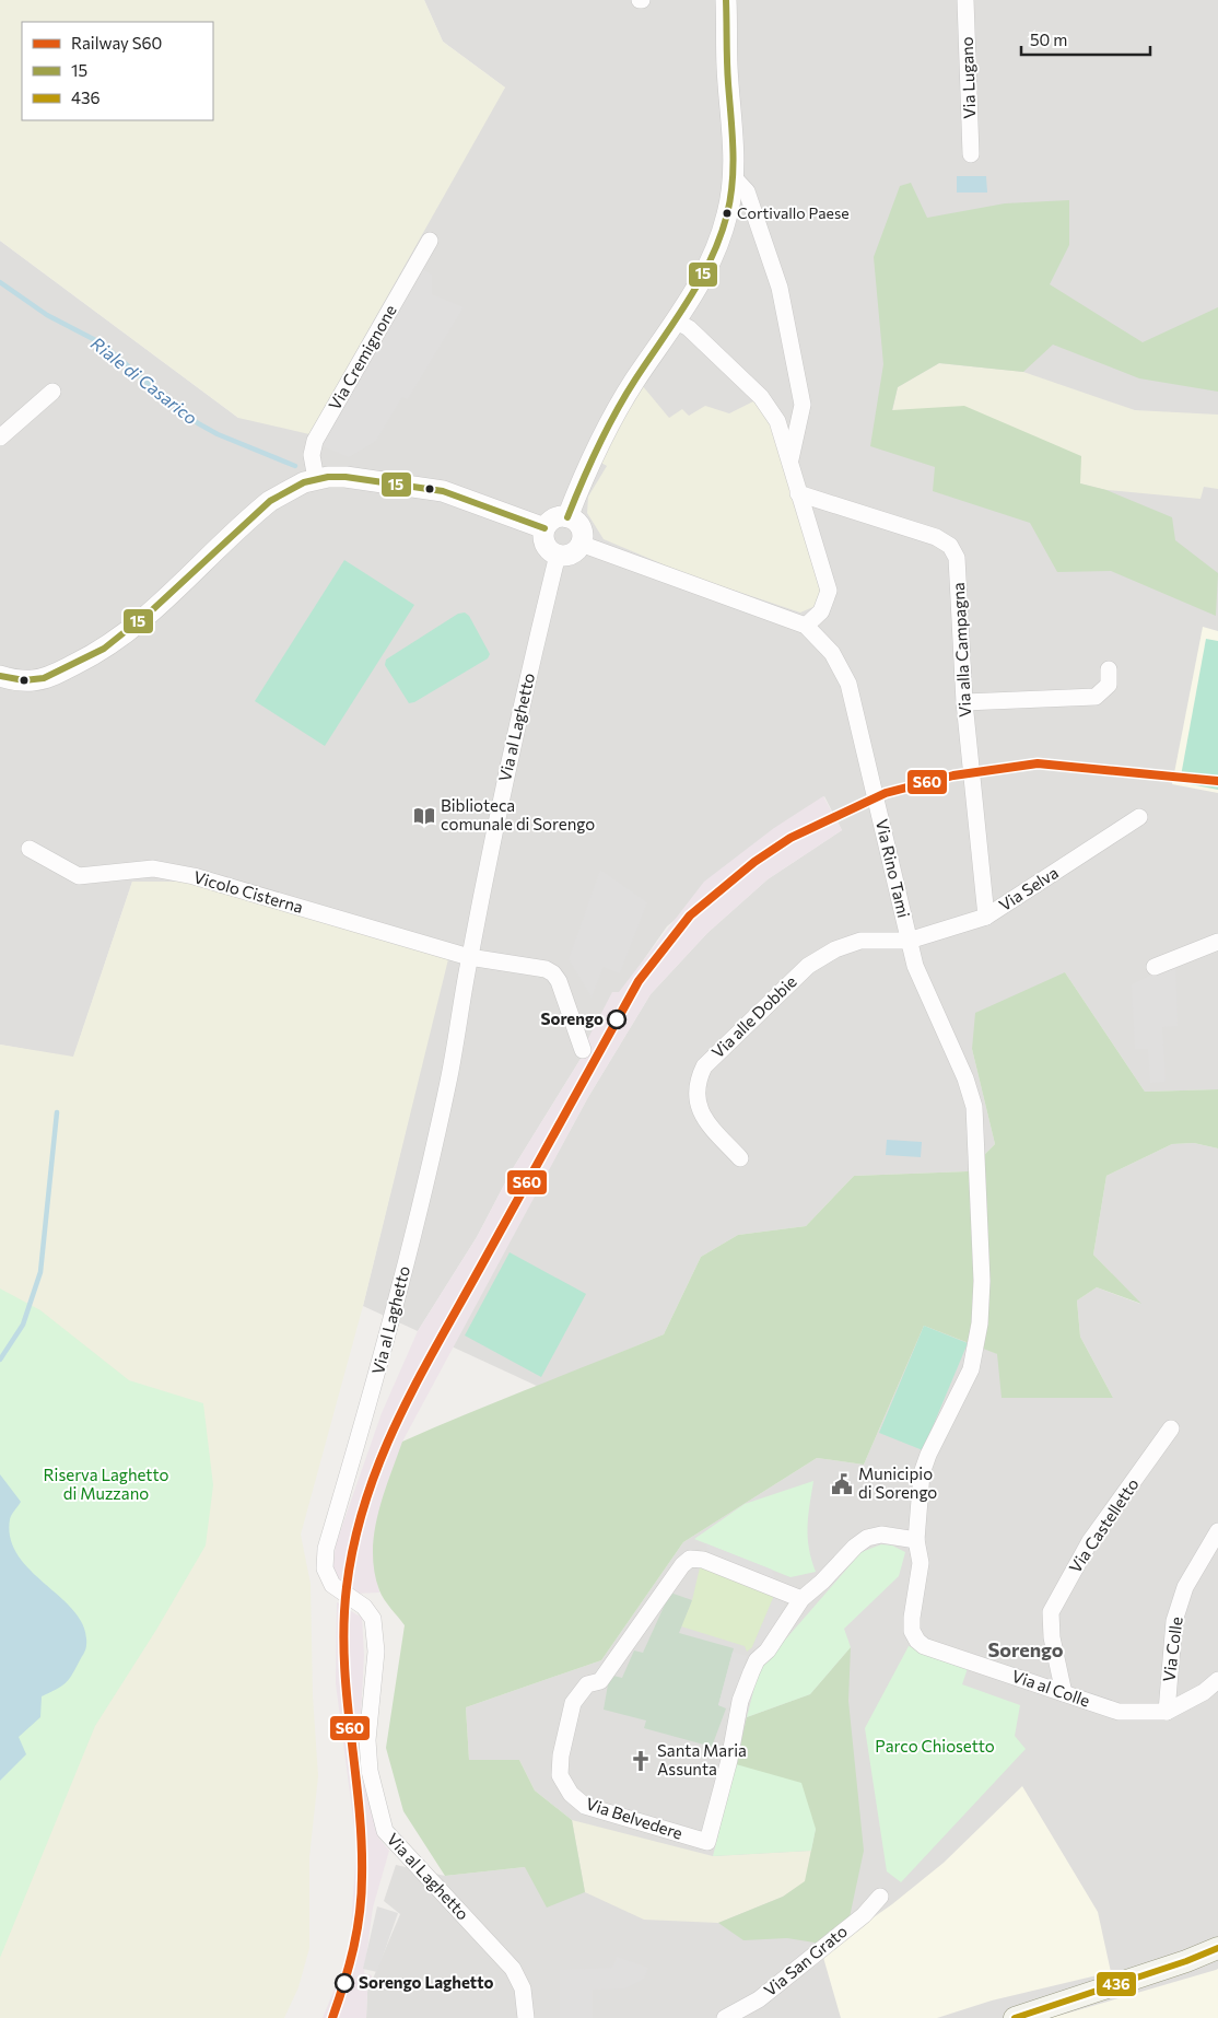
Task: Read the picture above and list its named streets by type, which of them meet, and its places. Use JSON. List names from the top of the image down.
{
  "streets": {
    "street": [
      "Via Lugano",
      "Via Cremignone",
      "Via alla Campagna",
      "Via al Laghetto",
      "Via Rino Tami",
      "Via Selva",
      "Vicolo Cisterna",
      "Via alle Dobbie",
      "Via Castelletto",
      "Via Colle",
      "Via al Colle",
      "Via Belvedere",
      "Via San Grato"
    ]
  },
  "crossings": [
    ["Via alla Campagna", "Via Selva"],
    ["Via al Laghetto", "Via Rino Tami"],
    ["Via al Laghetto", "Vicolo Cisterna"],
    ["Via Rino Tami", "Via Selva"],
    ["Via Rino Tami", "Via alle Dobbie"],
    ["Via Rino Tami", "Via al Colle"],
    ["Via Selva", "Via alle Dobbie"],
    ["Via Castelletto", "Via al Colle"],
    ["Via Colle", "Via al Colle"],
    ["Via al Colle", "Via Belvedere"]
  ],
  "districts": ["Sorengo"],
  "water": ["Riale di Casarico"],
  "parks": ["Riserva Laghetto di Muzzano", "Parco Chiosetto"],
  "places": {
    "other": ["Cortivallo Paese", "Sorengo", "Sorengo Laghetto"],
    "library": ["Biblioteca comunale di Sorengo"],
    "public building": ["Municipio di Sorengo"],
    "church": ["Santa Maria Assunta"]
  },
  "lines": ["transit line 15", "rail line S60", "transit line 436"],
  "legend": ["Railway S60", "15", "436"],
  "scale_bar": "50 m"
}
